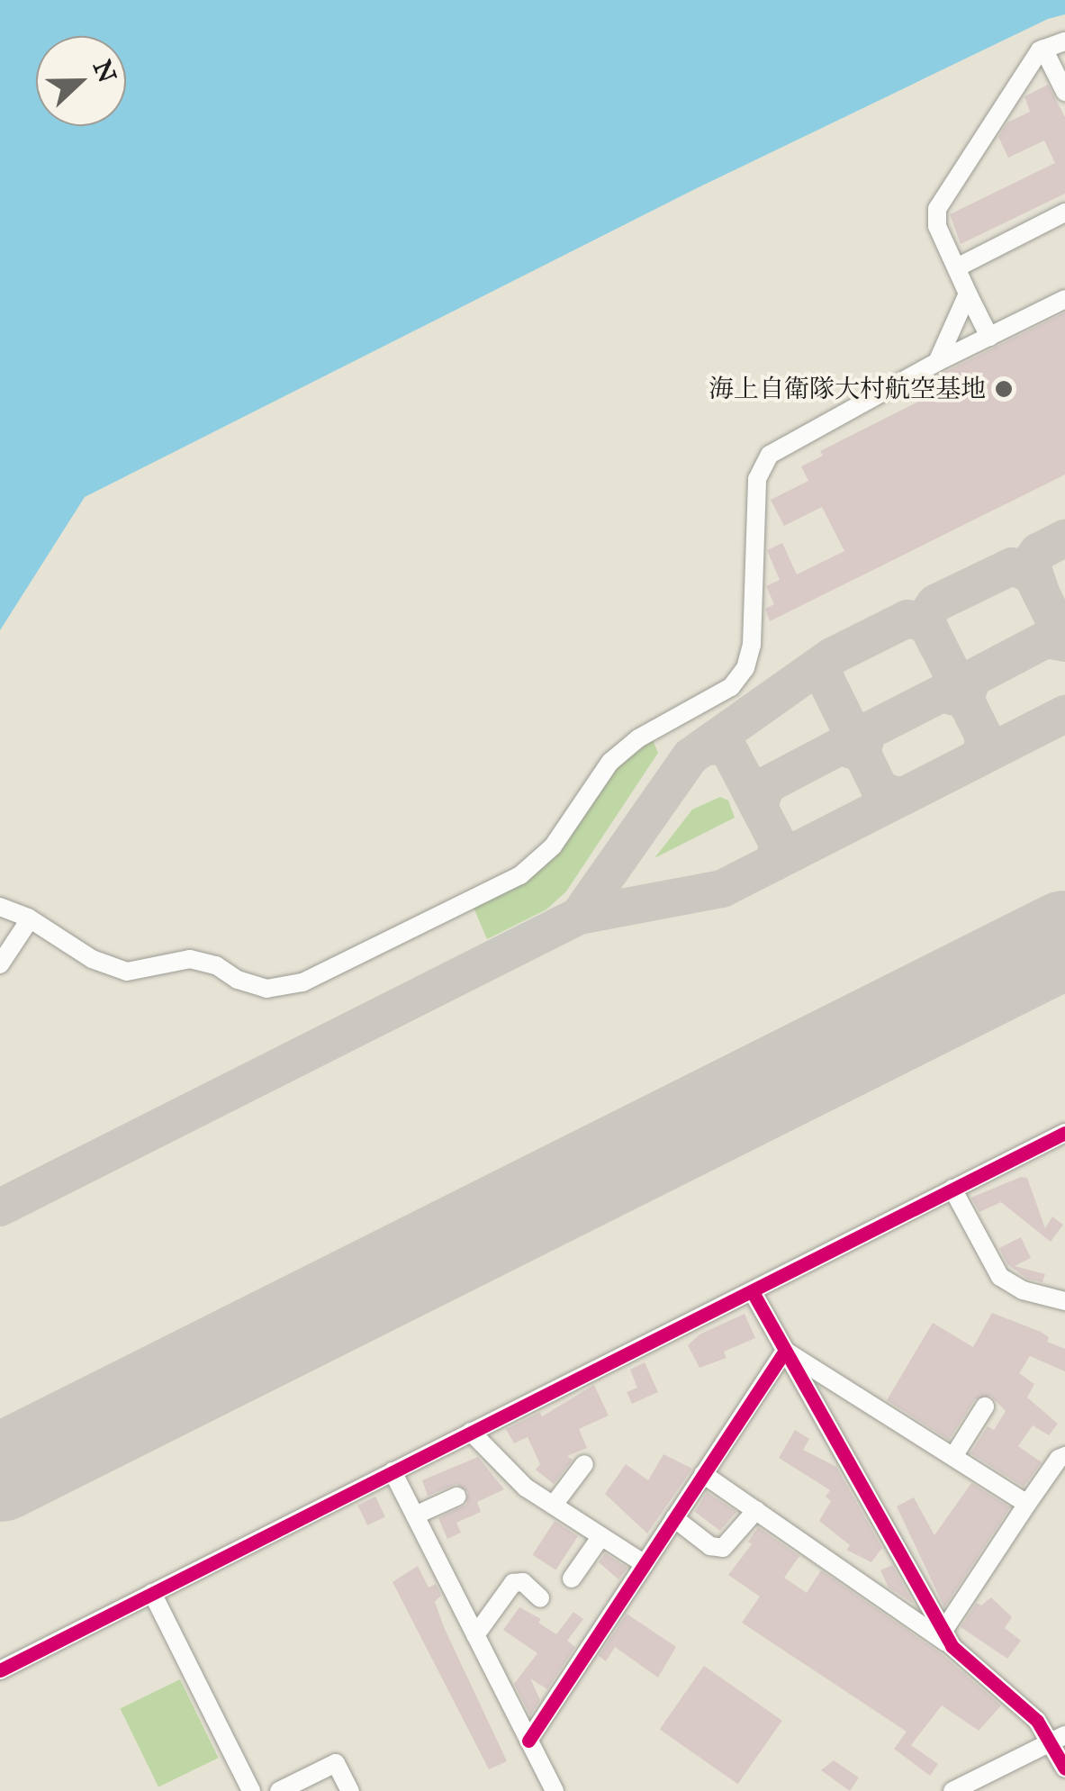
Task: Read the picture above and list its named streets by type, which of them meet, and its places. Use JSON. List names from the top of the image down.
{
  "places": ["海上自衛隊大村航空基地"],
  "north": "right"
}
